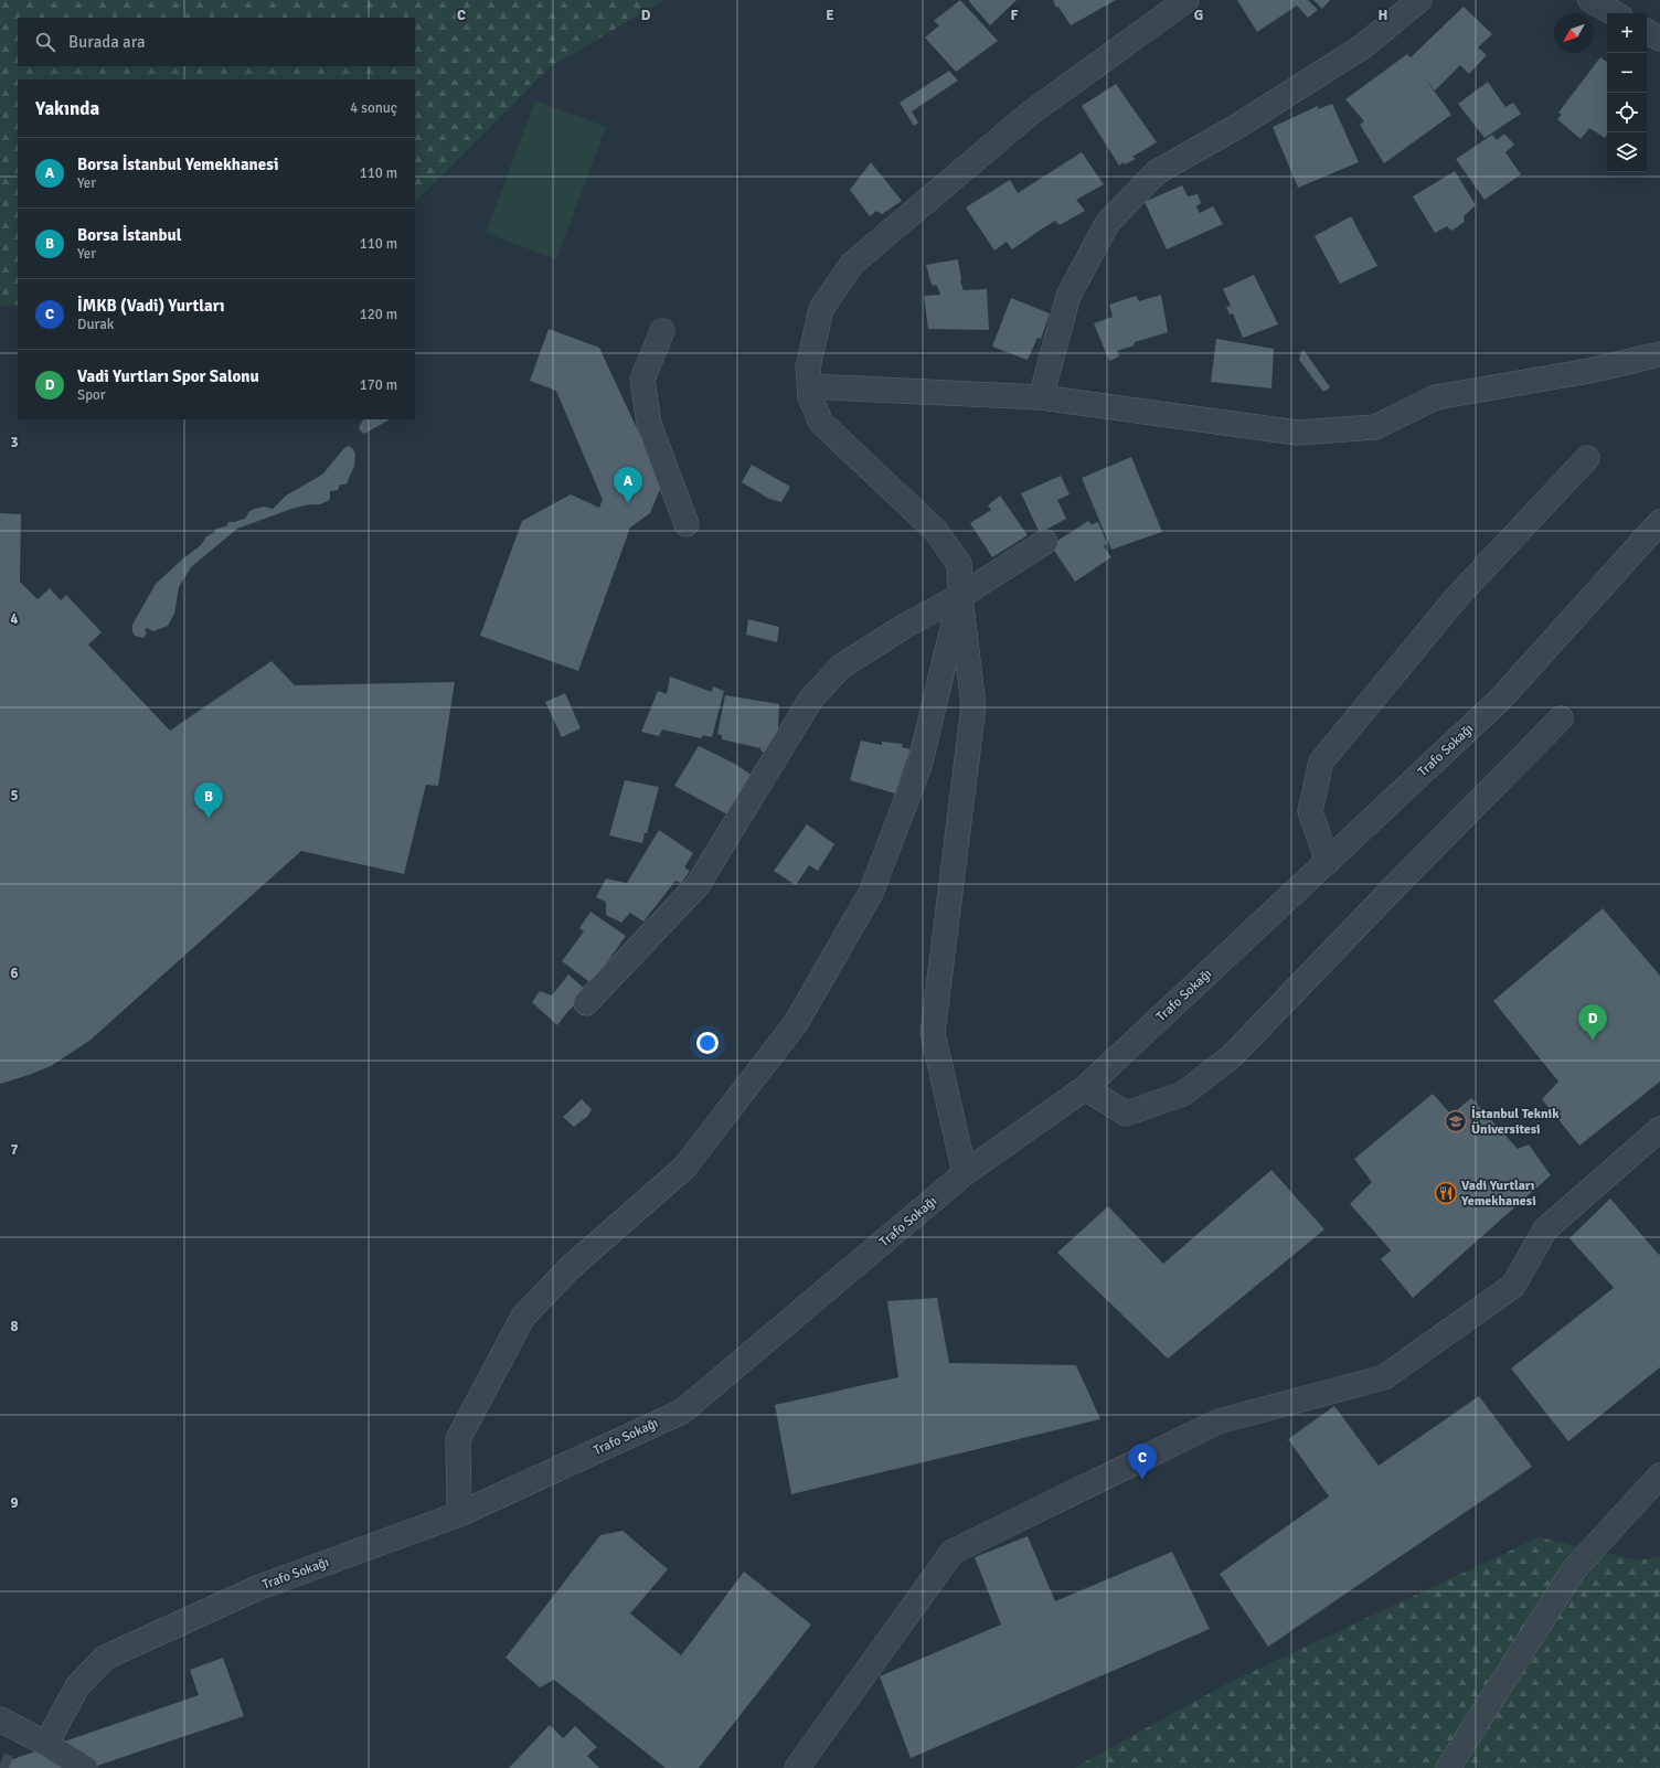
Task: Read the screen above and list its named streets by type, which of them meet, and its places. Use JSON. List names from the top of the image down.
{
  "streets": {
    "street": ["Trafo Sokağı"]
  },
  "places": {
    "school or university": ["İstanbul Teknik Üniversitesi"],
    "restaurant": ["Vadi Yurtları Yemekhanesi"]
  },
  "north": "bottom left",
  "page": {
    "map_buttons": ["+", "−"],
    "search": "Burada ara",
    "heading": ["Yakında", "4 sonuç"],
    "list": [
      {
        "mark": "A",
        "name": "Borsa İstanbul Yemekhanesi",
        "note": "Yer",
        "value": "110 m"
      },
      {
        "mark": "B",
        "name": "Borsa İstanbul",
        "note": "Yer",
        "value": "110 m"
      },
      {
        "mark": "C",
        "name": "İMKB (Vadi) Yurtları",
        "note": "Durak",
        "value": "120 m"
      },
      {
        "mark": "D",
        "name": "Vadi Yurtları Spor Salonu",
        "note": "Spor",
        "value": "170 m"
      }
    ],
    "pins": [
      "A",
      "B",
      "D",
      "C"
    ]
  },
  "grid": {
    "columns": [
      "C",
      "D",
      "E",
      "F",
      "G",
      "H"
    ],
    "rows": [
      "3",
      "4",
      "5",
      "6",
      "7",
      "8",
      "9"
    ]
  }
}
